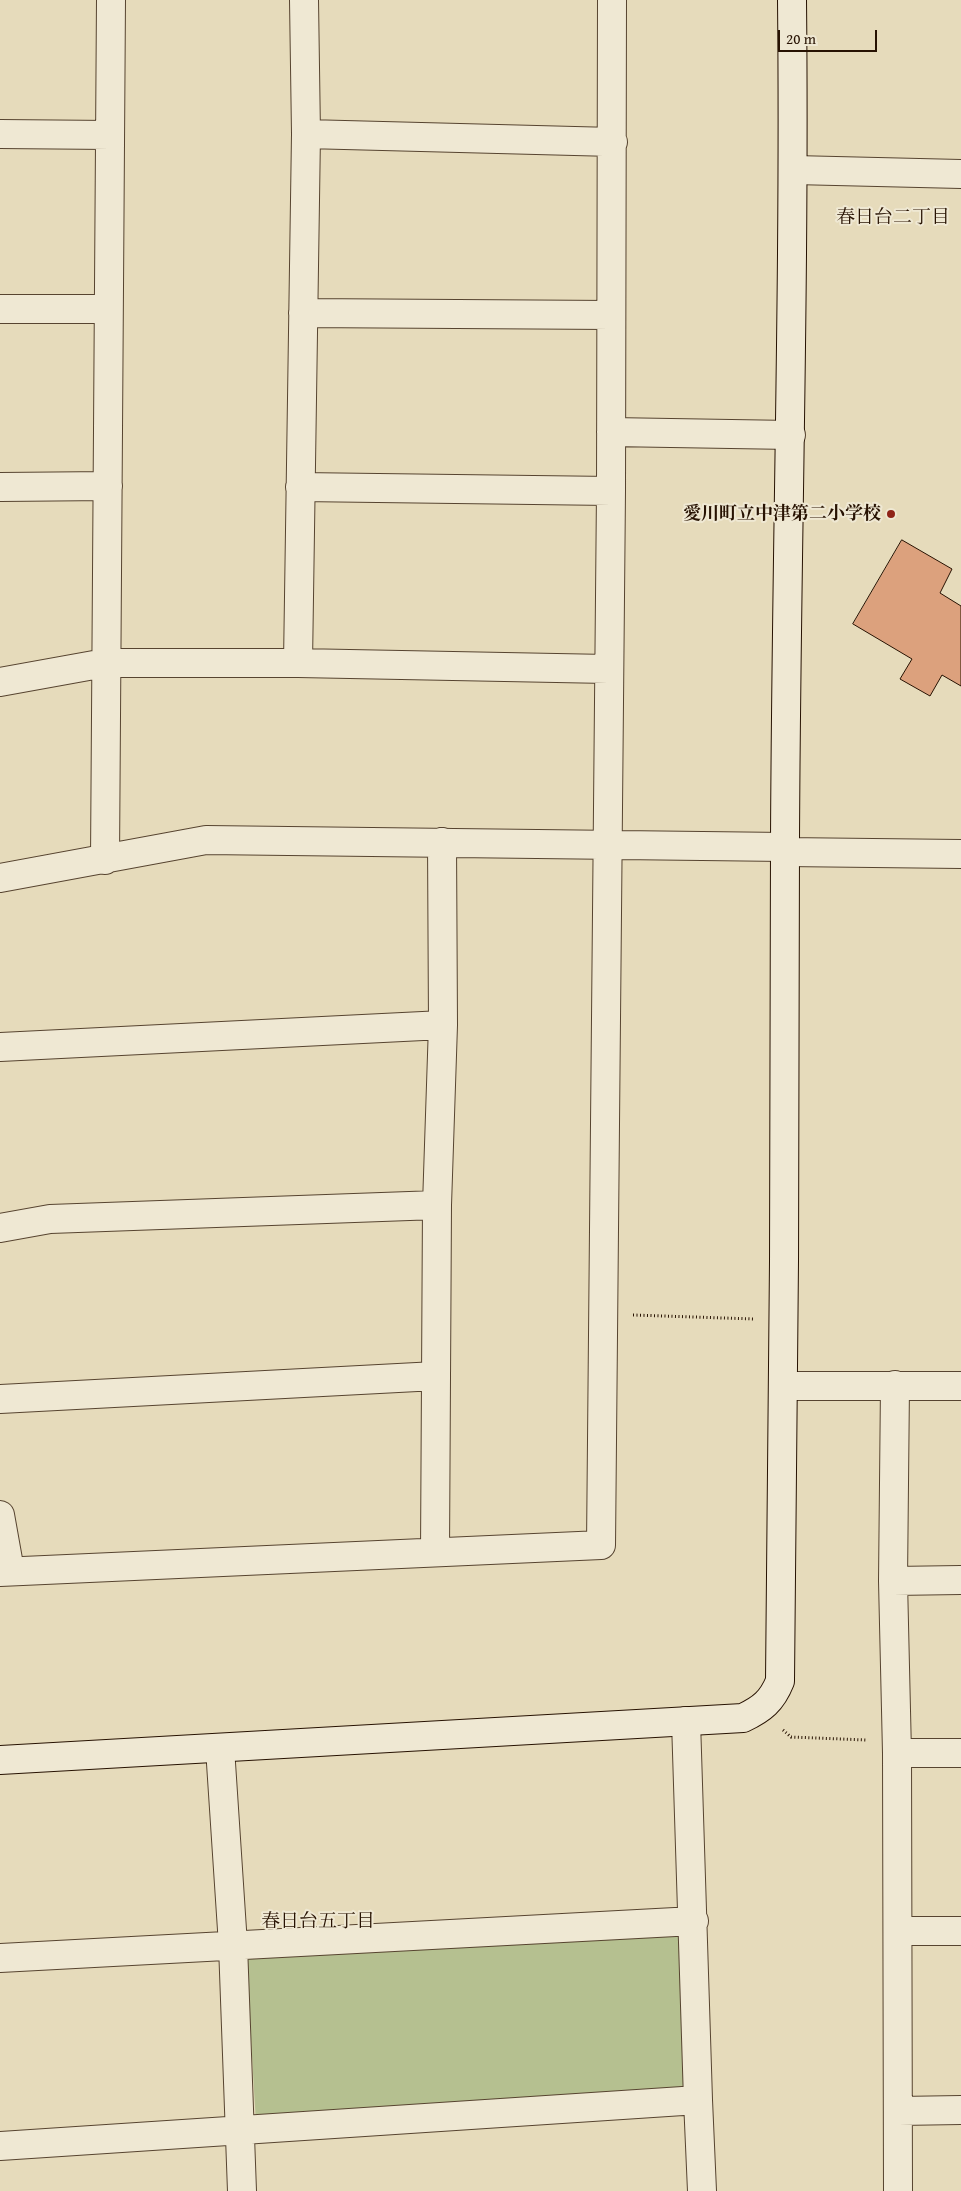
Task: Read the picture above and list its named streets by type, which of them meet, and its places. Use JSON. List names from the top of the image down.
{
  "districts": ["春日台二丁目", "春日台五丁目"],
  "places": ["愛川町立中津第二小学校"],
  "scale_bar": "20 m"
}
